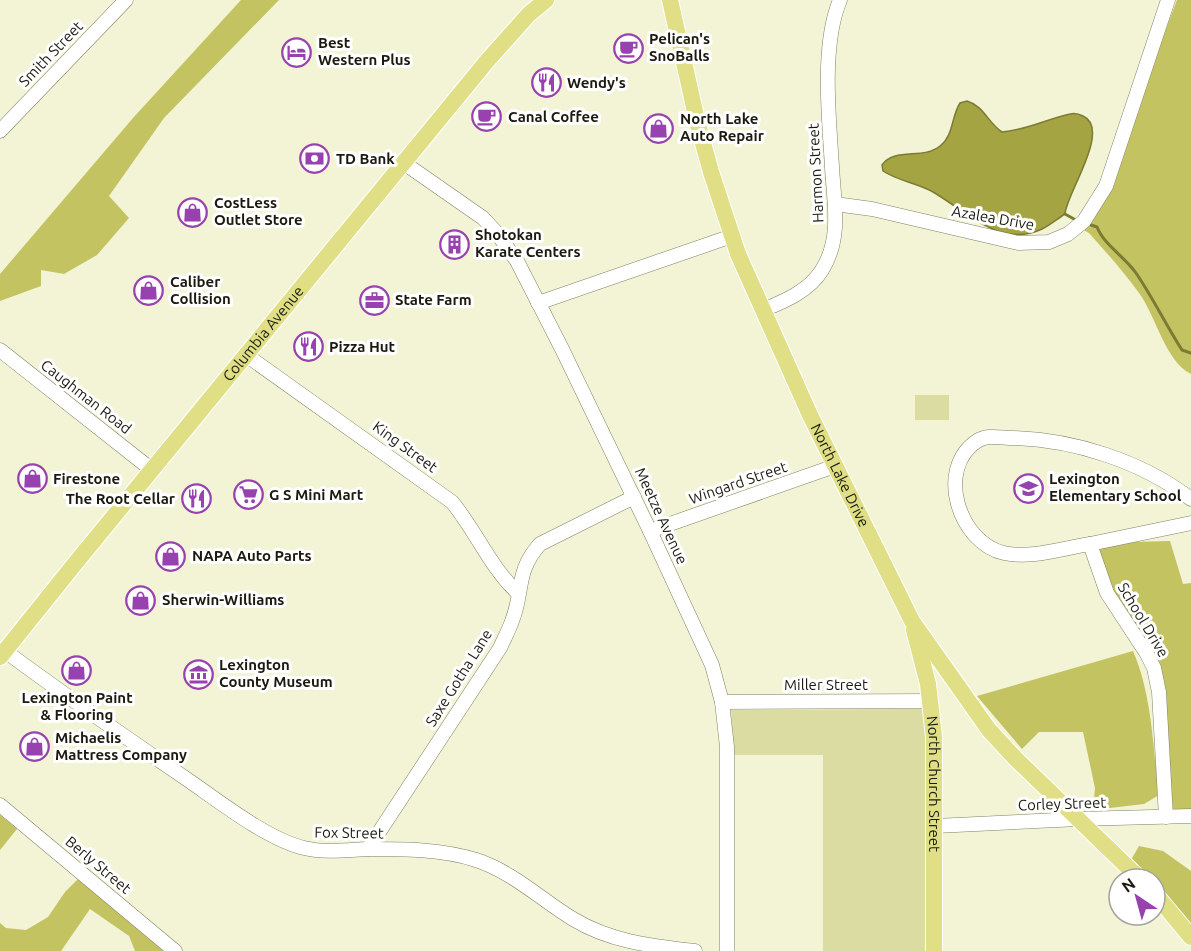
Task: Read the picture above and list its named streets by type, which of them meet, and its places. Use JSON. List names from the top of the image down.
{
  "streets": {
    "main road": ["Columbia Avenue", "North Lake Drive", "North Church Street"],
    "street": [
      "Smith Street",
      "Harmon Street",
      "Azalea Drive",
      "Caughman Road",
      "King Street",
      "Wingard Street",
      "Meetze Avenue",
      "School Drive",
      "Saxe Gotha Lane",
      "Miller Street",
      "Corley Street",
      "Fox Street",
      "Berly Street"
    ]
  },
  "crossings": [
    ["Harmon Street", "Azalea Drive"],
    ["Harmon Street", "North Lake Drive"],
    ["Columbia Avenue", "Caughman Road"],
    ["Columbia Avenue", "King Street"],
    ["Columbia Avenue", "Meetze Avenue"],
    ["Columbia Avenue", "Fox Street"],
    ["King Street", "Saxe Gotha Lane"],
    ["North Lake Drive", "Wingard Street"],
    ["North Lake Drive", "North Church Street"],
    ["North Lake Drive", "Corley Street"],
    ["Wingard Street", "Meetze Avenue"],
    ["Meetze Avenue", "Saxe Gotha Lane"],
    ["Meetze Avenue", "Miller Street"],
    ["School Drive", "Corley Street"],
    ["Saxe Gotha Lane", "Fox Street"],
    ["Miller Street", "North Church Street"],
    ["North Church Street", "Corley Street"]
  ],
  "places": {
    "cafe": ["Pelican's SnoBalls", "Canal Coffee"],
    "hotel": ["Best Western Plus"],
    "restaurant": ["Wendy's", "Pizza Hut", "The Root Cellar"],
    "shop": [
      "North Lake Auto Repair",
      "CostLess Outlet Store",
      "Caliber Collision",
      "Firestone",
      "NAPA Auto Parts",
      "Sherwin-Williams",
      "Lexington Paint & Flooring",
      "Michaelis Mattress Company"
    ],
    "bank": ["TD Bank"],
    "building": ["Shotokan Karate Centers"],
    "office": ["State Farm"],
    "school or university": ["Lexington Elementary School"],
    "supermarket": ["G S Mini Mart"],
    "museum": ["Lexington County Museum"]
  },
  "north": "top left"
}
